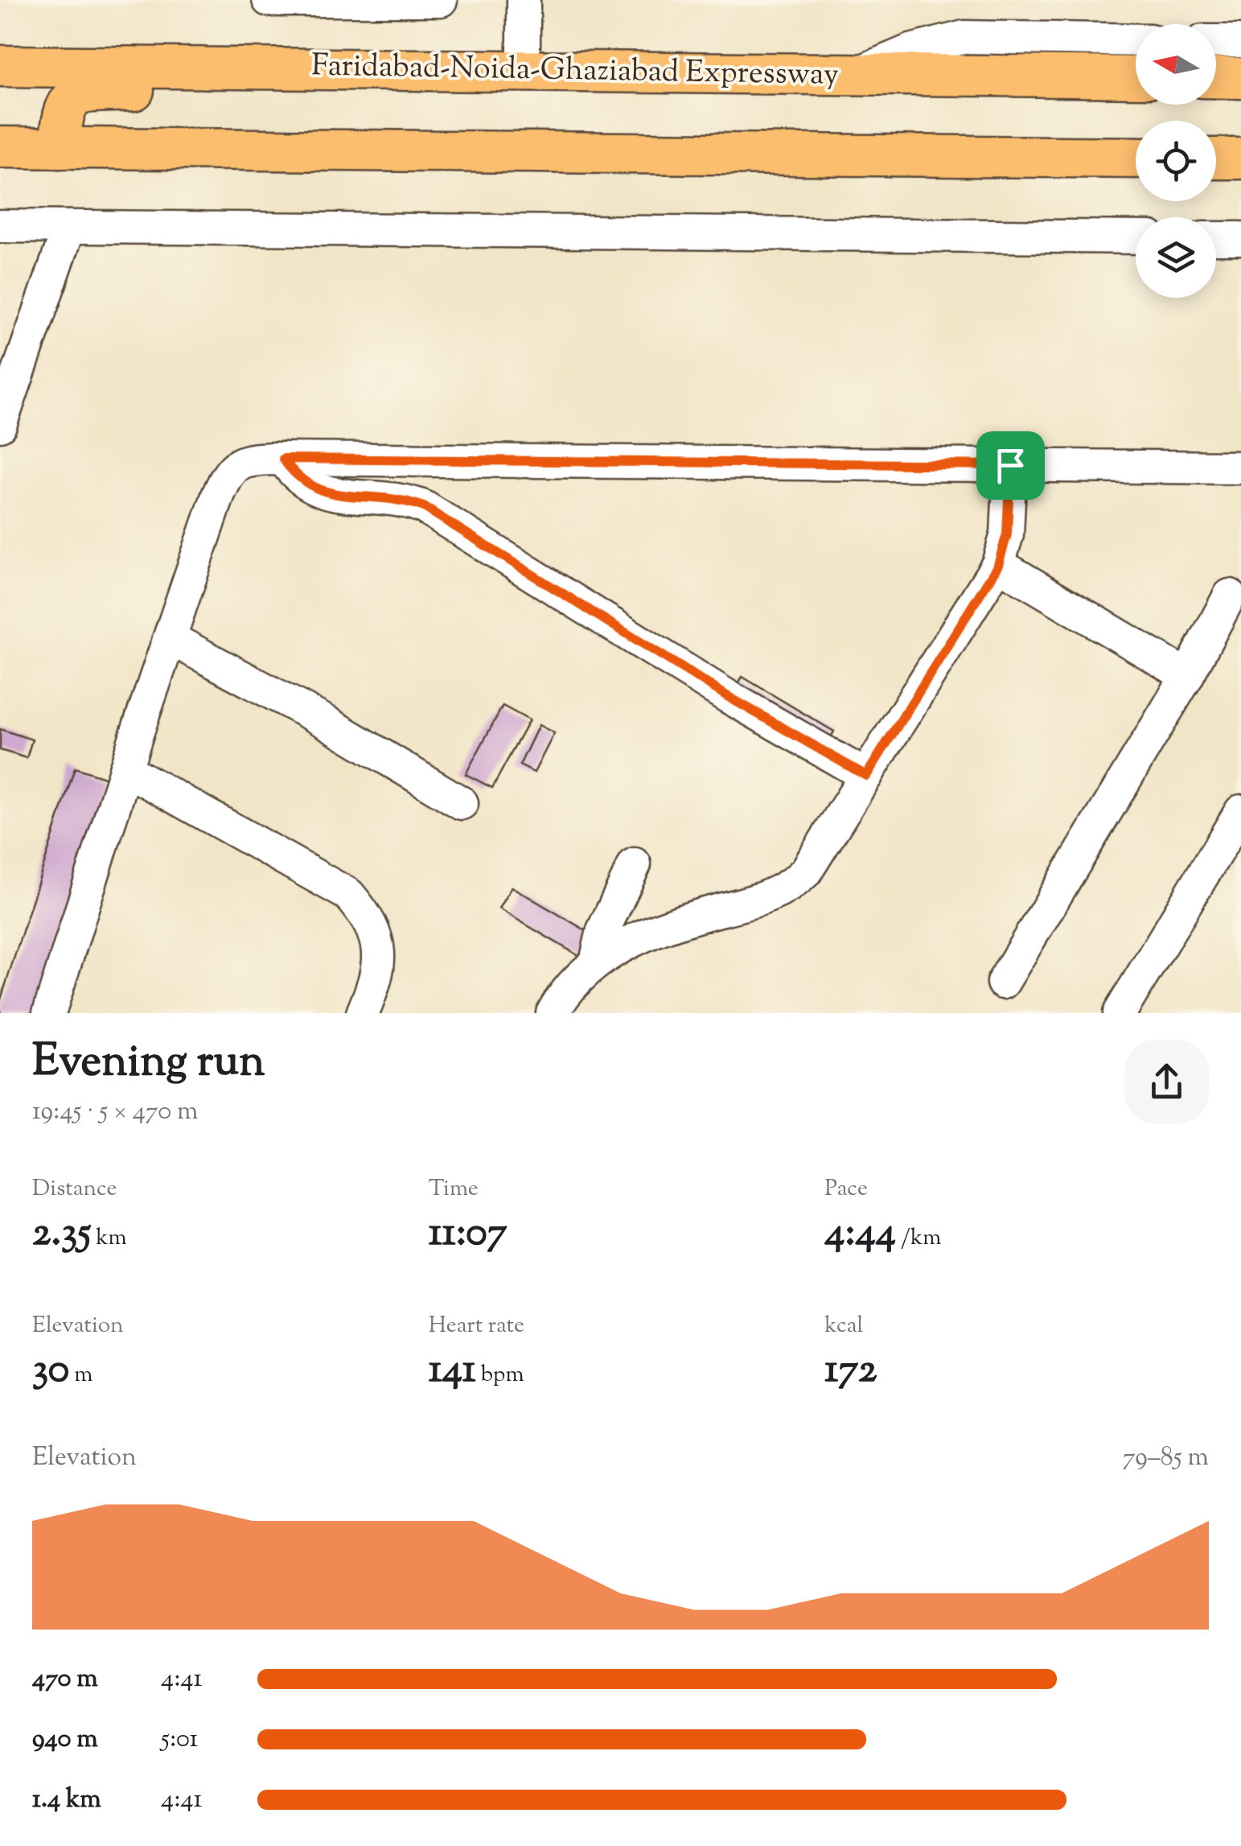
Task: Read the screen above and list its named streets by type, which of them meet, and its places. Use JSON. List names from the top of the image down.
{
  "streets": {
    "main road": ["Faridabad-Noida-Ghaziabad Expressway"]
  },
  "north": "left",
  "page": {
    "heading": ["Evening run", "19:45 · 5 × 470 m"],
    "stats": [
      ["Distance", "2.35 km"],
      ["Time", "11:07"],
      ["Pace", "4:44 /km"],
      ["Elevation", "30 m"],
      ["Heart rate", "141 bpm"],
      ["kcal", "172"]
    ],
    "chart": ["Elevation", "79–85 m"],
    "list": [
      {
        "name": "470 m",
        "note": "4:41"
      },
      {
        "name": "940 m",
        "note": "5:01"
      },
      {
        "name": "1.4 km",
        "note": "4:41"
      }
    ]
  }
}
